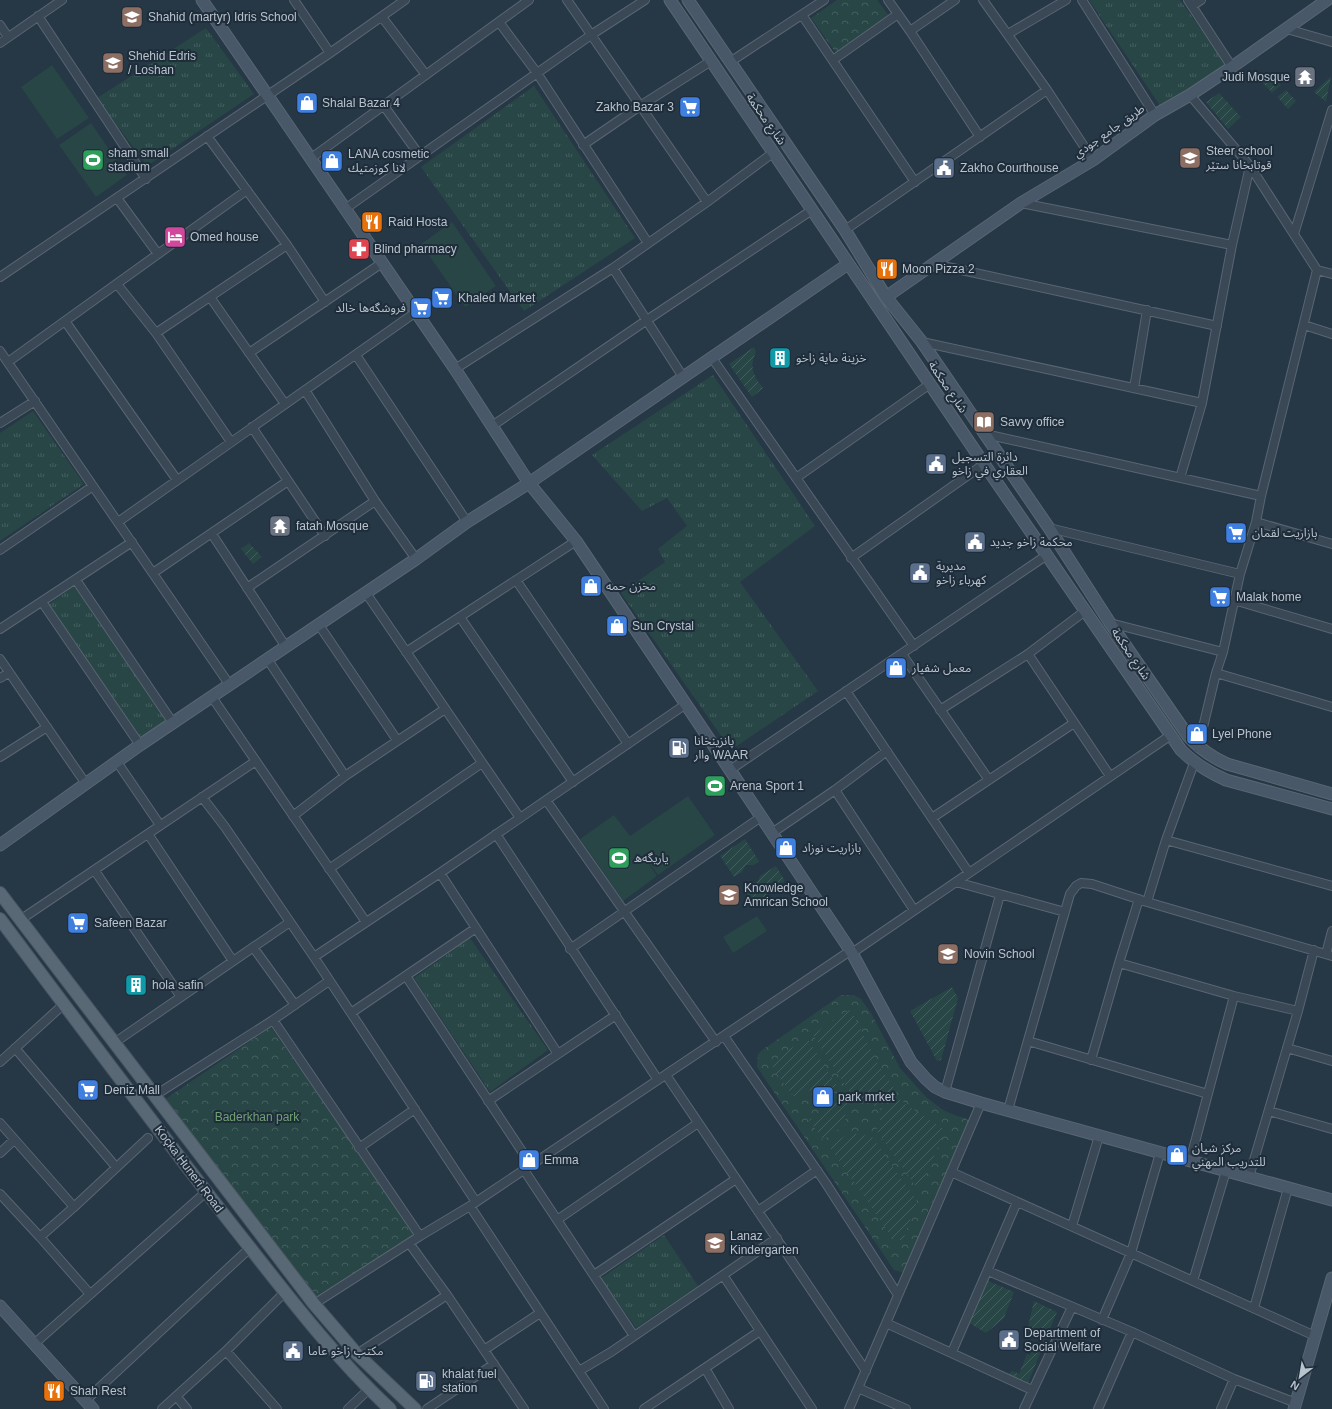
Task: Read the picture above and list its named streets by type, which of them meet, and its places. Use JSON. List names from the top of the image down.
{
  "streets": {
    "main road": ["Koçka Hunerî Road"],
    "street": ["شارع محكمة", "طريق جامع جودي"]
  },
  "crossings": [
    ["شارع محكمة", "طريق جامع جودي"]
  ],
  "parks": ["Baderkhan park"],
  "places": {
    "school or university": [
      "Shahid (martyr) Idris School",
      "Shehid Edris / Loshan",
      "Steer school قوتابخانا ستێر",
      "Knowledge Amrican School",
      "Novin School",
      "Lanaz Kindergarten"
    ],
    "temple": ["Judi Mosque", "fatah Mosque"],
    "shop": [
      "Shalal Bazar 4",
      "LANA cosmetic لانا کوزمتیك",
      "مخزن حمه",
      "Sun Crystal",
      "معمل شفيار",
      "Lyel Phone",
      "بازاريت نوزاد",
      "park mrket",
      "مركز شيان للتدريب المهني",
      "Emma"
    ],
    "supermarket": [
      "Zakho Bazar 3",
      "Khaled Market",
      "فروشگەها خالد",
      "بازاريت لقمان",
      "Malak home",
      "Safeen Bazar",
      "Deniz Mall"
    ],
    "sports": ["sham small stadium", "Arena Sport 1", "یاریگه‌ه"],
    "public building": [
      "Zakho Courthouse",
      "دائرة التسجيل العقاري في زاخو",
      "محكمة زاخو جديد",
      "مديرية كهرباء زاخو",
      "Department of Social Welfare",
      "مكتب زاخو عاما"
    ],
    "restaurant": ["Raid Hosta", "Moon Pizza 2", "Shah Rest"],
    "hotel": ["Omed house"],
    "pharmacy": ["Blind pharmacy"],
    "building": ["خزينة ماية زاخو", "hola safin"],
    "library": ["Savvy office"],
    "fuel station": ["پانزینخانا واار WAAR", "khalat fuel station"]
  },
  "north": "bottom left"
}
